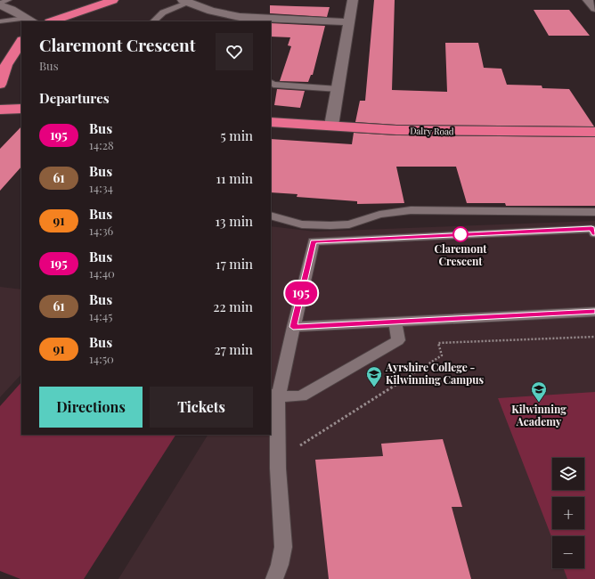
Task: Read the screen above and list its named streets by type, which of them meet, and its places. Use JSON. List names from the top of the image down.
{
  "streets": {
    "highway": ["Dalry Road"]
  },
  "places": {
    "other": ["Claremont Crescent"],
    "school or university": ["Ayrshire College - Kilwinning Campus", "Kilwinning Academy"]
  },
  "lines": ["bus line 195"],
  "page": {
    "on_map": "195",
    "heading": [
      ["Claremont Crescent", "Bus"],
      "Departures"
    ],
    "list": [
      {
        "mark": "195",
        "name": "Bus",
        "note": "14:28",
        "value": "5 min"
      },
      {
        "mark": "61",
        "name": "Bus",
        "note": "14:34",
        "value": "11 min"
      },
      {
        "mark": "91",
        "name": "Bus",
        "note": "14:36",
        "value": "13 min"
      },
      {
        "mark": "195",
        "name": "Bus",
        "note": "14:40",
        "value": "17 min"
      },
      {
        "mark": "61",
        "name": "Bus",
        "note": "14:45",
        "value": "22 min"
      },
      {
        "mark": "91",
        "name": "Bus",
        "note": "14:50",
        "value": "27 min"
      }
    ],
    "buttons": ["Directions", "Tickets"],
    "map_buttons": ["+", "−"]
  }
}
